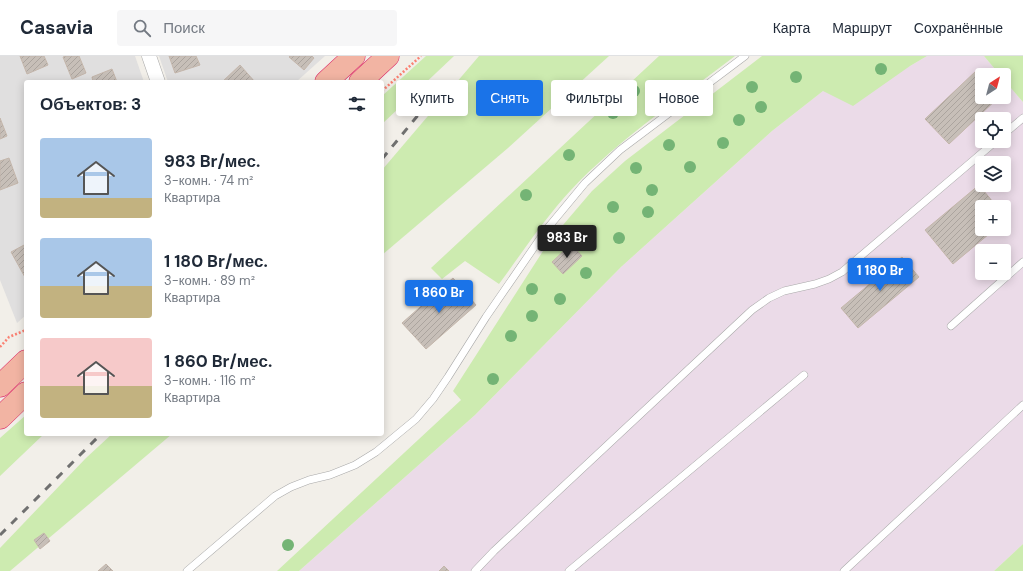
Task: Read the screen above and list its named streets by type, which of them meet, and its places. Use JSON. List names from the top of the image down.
{
  "north": "top right",
  "page": {
    "header": "Casavia",
    "search": "Поиск",
    "nav": ["Карта", "Маршрут", "Сохранённые"],
    "map_buttons": ["+", "−"],
    "chip": [
      "Купить",
      "Снять",
      "Фильтры",
      "Новое"
    ],
    "heading": "Объектов: 3",
    "list": [
      {
        "name": "983 Br/мес.",
        "note": "3-комн. · 74 m² · Квартира"
      },
      {
        "name": "1 180 Br/мес.",
        "note": "3-комн. · 89 m² · Квартира"
      },
      {
        "name": "1 860 Br/мес.",
        "note": "3-комн. · 116 m² · Квартира"
      }
    ],
    "price": ["983 Br", "1 180 Br", "1 860 Br"]
  }
}
